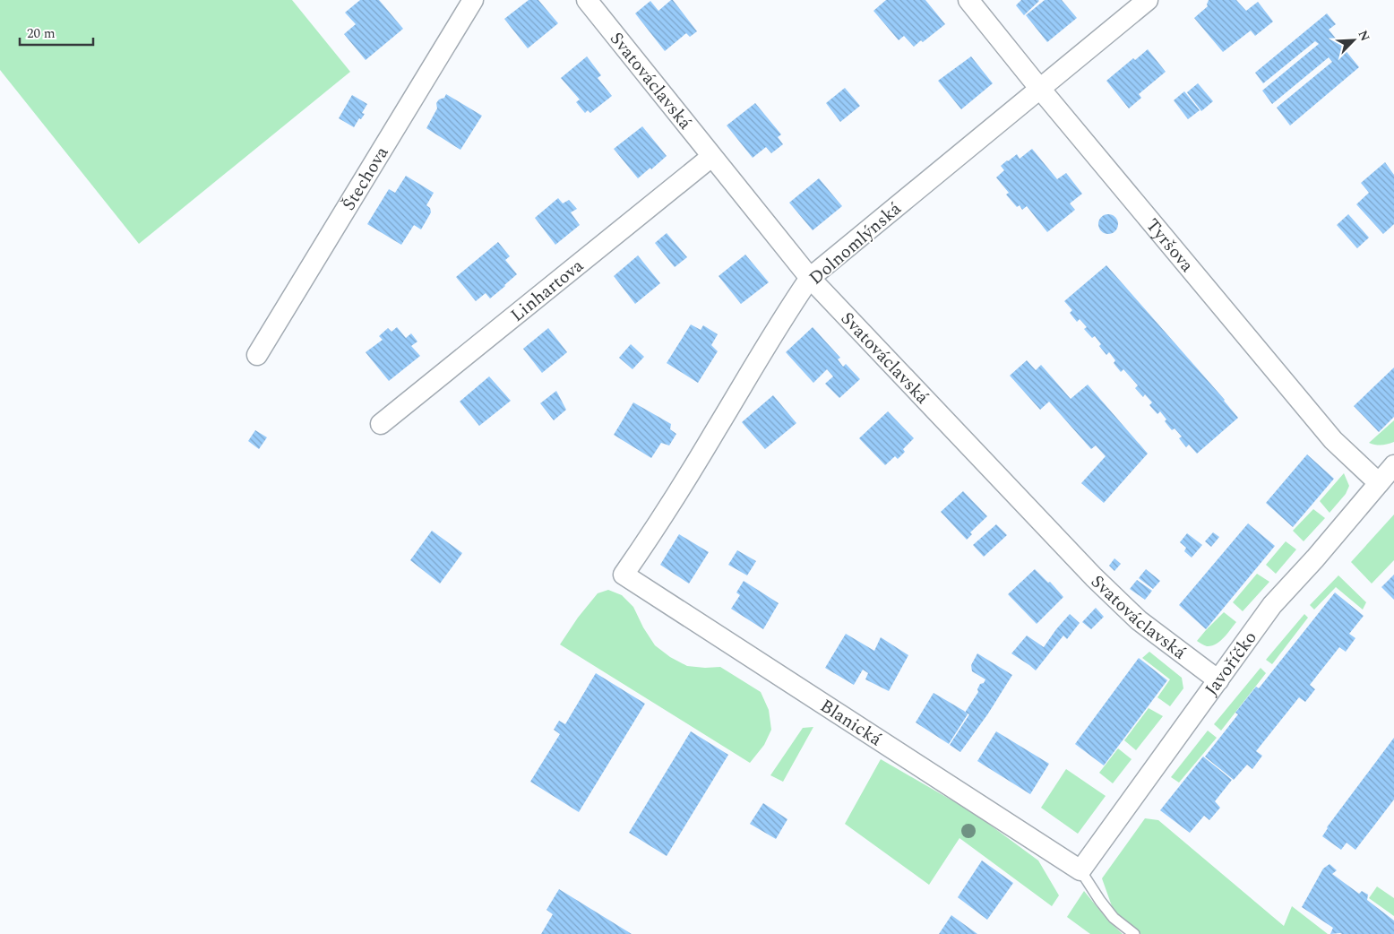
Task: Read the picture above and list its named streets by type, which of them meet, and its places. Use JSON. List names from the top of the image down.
{
  "streets": {
    "street": [
      "Svatováclavská",
      "Štechova",
      "Dolnomlýnská",
      "Tyršova",
      "Linhartova",
      "Javoříčko",
      "Blanická"
    ]
  },
  "crossings": [
    ["Svatováclavská", "Dolnomlýnská"],
    ["Svatováclavská", "Linhartova"],
    ["Svatováclavská", "Javoříčko"],
    ["Dolnomlýnská", "Tyršova"],
    ["Dolnomlýnská", "Blanická"],
    ["Tyršova", "Javoříčko"],
    ["Javoříčko", "Blanická"]
  ],
  "scale_bar": "20 m",
  "north": "top right"
}
